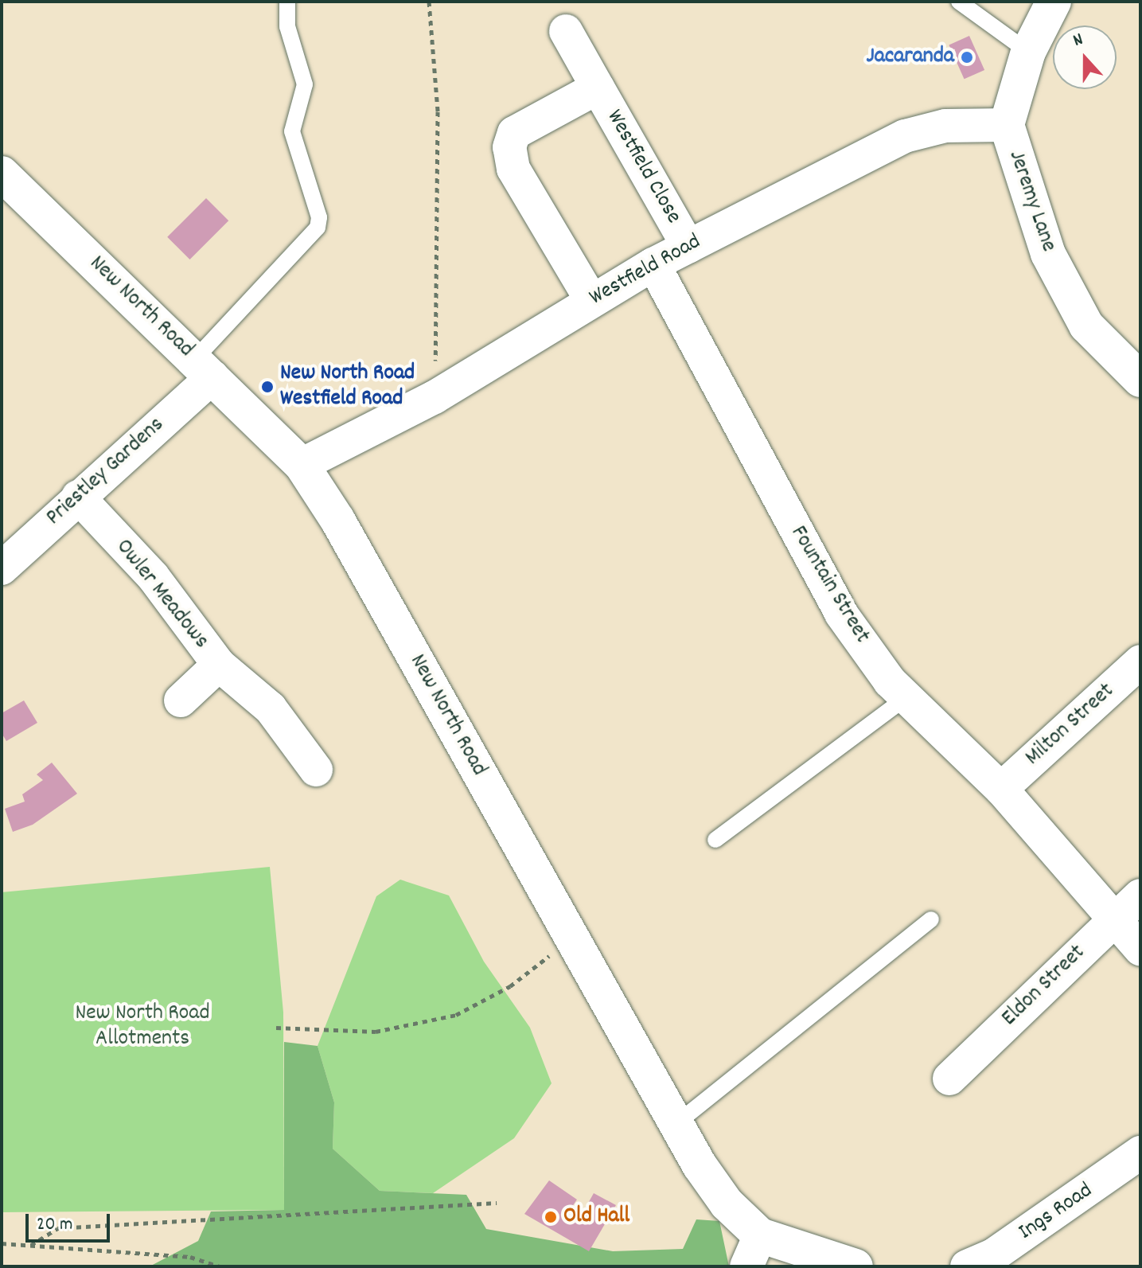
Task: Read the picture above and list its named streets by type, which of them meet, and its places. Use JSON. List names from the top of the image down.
{
  "streets": {
    "main road": ["Jeremy Lane", "New North Road"],
    "street": [
      "Westfield Close",
      "Westfield Road",
      "Priestley Gardens",
      "Fountain Street",
      "Owler Meadows",
      "Milton Street",
      "Eldon Street",
      "Ings Road"
    ]
  },
  "crossings": [
    ["Westfield Close", "Westfield Road"],
    ["Jeremy Lane", "Westfield Road"],
    ["Westfield Road", "New North Road"],
    ["Westfield Road", "Fountain Street"],
    ["New North Road", "Priestley Gardens"],
    ["Priestley Gardens", "Owler Meadows"],
    ["Fountain Street", "Milton Street"],
    ["Fountain Street", "Eldon Street"]
  ],
  "parks": ["New North Road Allotments"],
  "places": ["Jacaranda", "New North Road Westfield Road", "Old Hall"],
  "scale_bar": "20 m",
  "north": "top"
}
